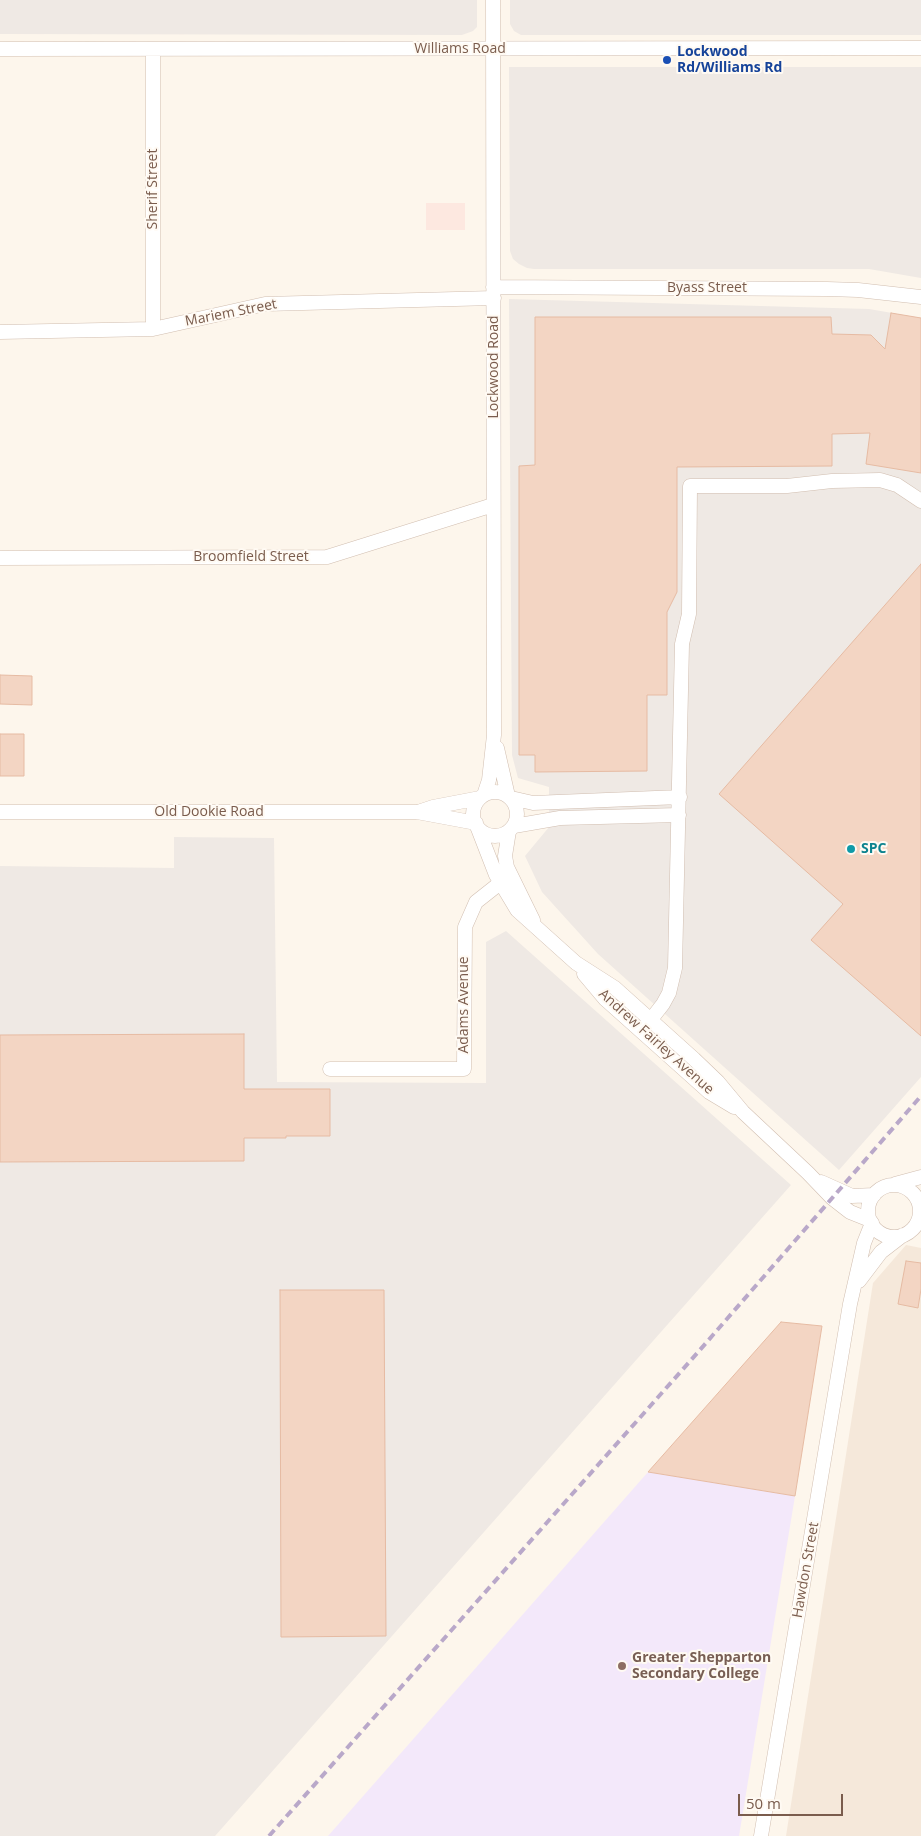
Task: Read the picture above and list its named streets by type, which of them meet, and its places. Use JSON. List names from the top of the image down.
{
  "streets": {
    "street": [
      "Williams Road",
      "Sherif Street",
      "Byass Street",
      "Mariem Street",
      "Lockwood Road",
      "Broomfield Street",
      "Old Dookie Road",
      "Adams Avenue",
      "Andrew Fairley Avenue",
      "Hawdon Street"
    ]
  },
  "crossings": [
    ["Williams Road", "Sherif Street"],
    ["Williams Road", "Lockwood Road"],
    ["Sherif Street", "Mariem Street"],
    ["Byass Street", "Mariem Street"],
    ["Byass Street", "Lockwood Road"],
    ["Mariem Street", "Lockwood Road"],
    ["Lockwood Road", "Broomfield Street"],
    ["Lockwood Road", "Old Dookie Road"],
    ["Lockwood Road", "Andrew Fairley Avenue"],
    ["Old Dookie Road", "Andrew Fairley Avenue"],
    ["Adams Avenue", "Andrew Fairley Avenue"],
    ["Andrew Fairley Avenue", "Hawdon Street"]
  ],
  "places": ["Lockwood Rd/Williams Rd", "SPC", "Greater Shepparton Secondary College"],
  "scale_bar": "50 m"
}
